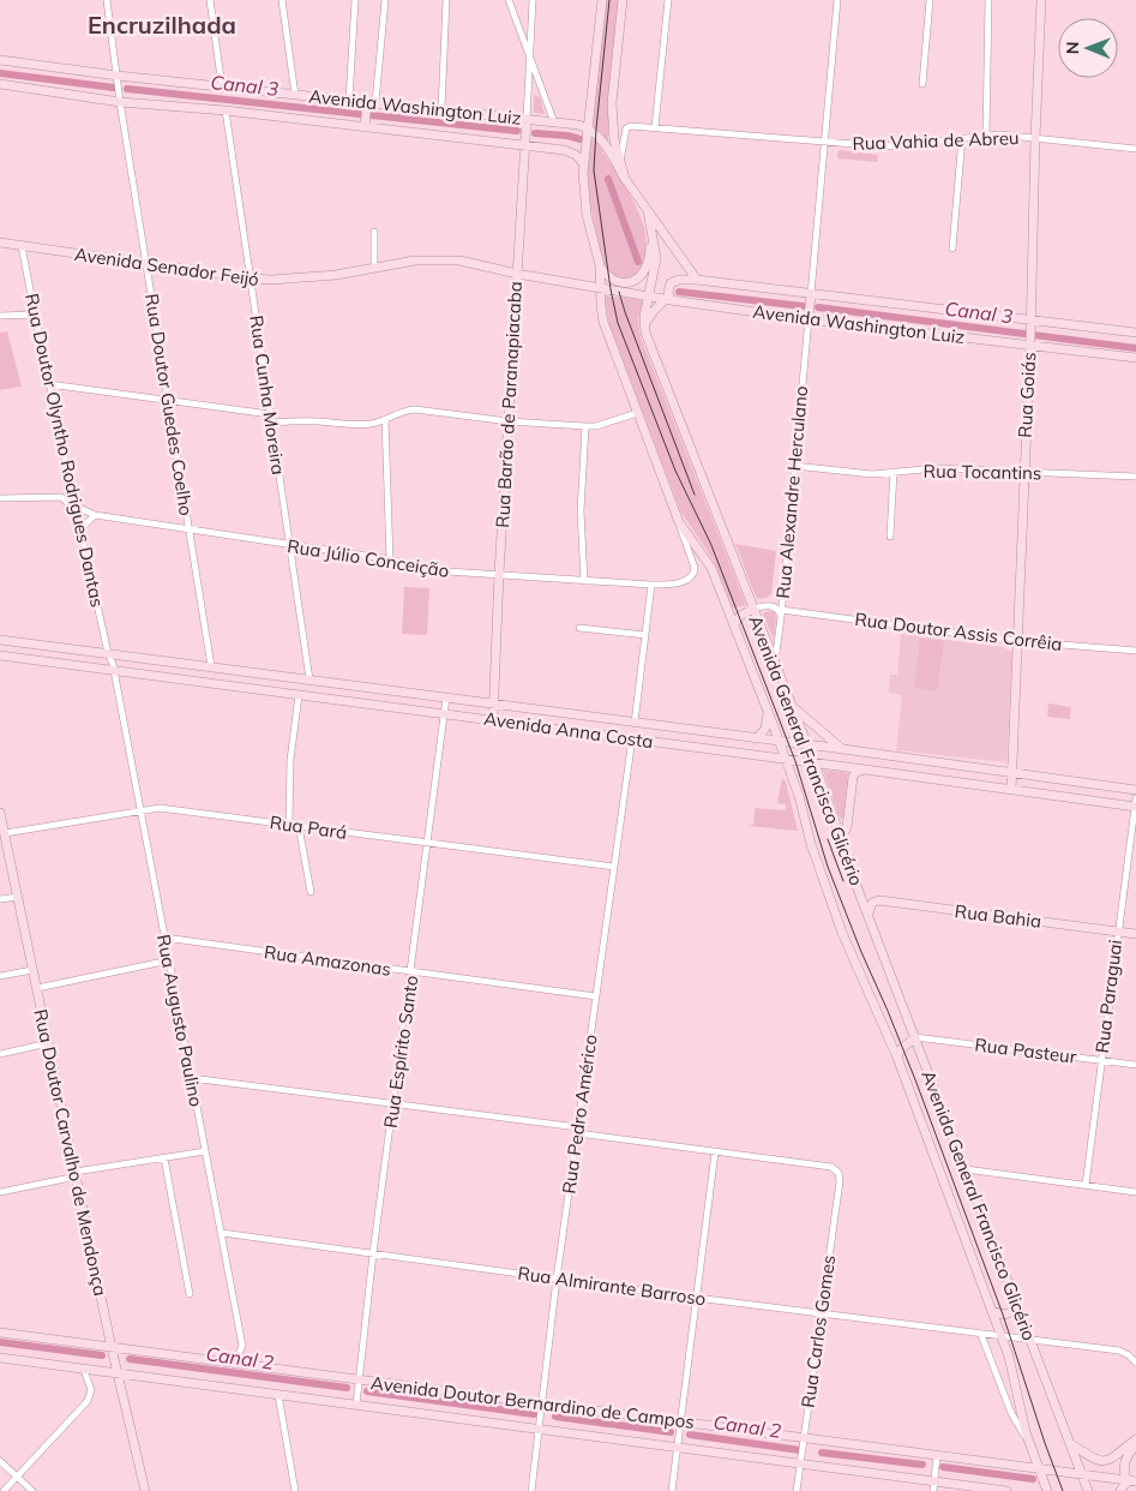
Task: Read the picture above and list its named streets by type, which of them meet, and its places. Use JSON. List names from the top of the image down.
{
  "streets": {
    "main road": [
      "Avenida Washington Luiz",
      "Avenida Senador Feijó",
      "Rua Goiás",
      "Rua Barão de Paranapiacaba",
      "Avenida Anna Costa",
      "Avenida General Francisco Glicério",
      "Rua Bahia",
      "Rua Doutor Carvalho de Mendonça",
      "Avenida Doutor Bernardino de Campos"
    ],
    "street": [
      "Rua Vahia de Abreu",
      "Rua Cunha Moreira",
      "Rua Doutor Guedes Coelho",
      "Rua Doutor Olyntho Rodrigues Dantas",
      "Rua Tocantins",
      "Rua Alexandre Herculano",
      "Rua Júlio Conceição",
      "Rua Doutor Assis Corrêia",
      "Rua Pará",
      "Rua Amazonas",
      "Rua Paraguai",
      "Rua Augusto Paulino",
      "Rua Pasteur",
      "Rua Espírito Santo",
      "Rua Pedro Américo",
      "Rua Almirante Barroso",
      "Rua Carlos Gomes"
    ]
  },
  "crossings": [
    ["Avenida Washington Luiz", "Avenida Senador Feijó"],
    ["Avenida Washington Luiz", "Rua Cunha Moreira"],
    ["Avenida Washington Luiz", "Rua Goiás"],
    ["Avenida Washington Luiz", "Rua Doutor Guedes Coelho"],
    ["Avenida Washington Luiz", "Rua Barão de Paranapiacaba"],
    ["Avenida Washington Luiz", "Rua Alexandre Herculano"],
    ["Avenida Washington Luiz", "Avenida General Francisco Glicério"],
    ["Rua Vahia de Abreu", "Rua Goiás"],
    ["Avenida Senador Feijó", "Rua Cunha Moreira"],
    ["Avenida Senador Feijó", "Rua Doutor Guedes Coelho"],
    ["Avenida Senador Feijó", "Rua Barão de Paranapiacaba"],
    ["Avenida Senador Feijó", "Rua Doutor Olyntho Rodrigues Dantas"],
    ["Rua Cunha Moreira", "Rua Júlio Conceição"],
    ["Rua Cunha Moreira", "Avenida Anna Costa"],
    ["Rua Goiás", "Rua Tocantins"],
    ["Rua Goiás", "Rua Doutor Assis Corrêia"],
    ["Rua Goiás", "Avenida Anna Costa"],
    ["Rua Doutor Guedes Coelho", "Rua Júlio Conceição"],
    ["Rua Doutor Guedes Coelho", "Avenida Anna Costa"],
    ["Rua Barão de Paranapiacaba", "Rua Júlio Conceição"],
    ["Rua Barão de Paranapiacaba", "Avenida Anna Costa"],
    ["Rua Doutor Olyntho Rodrigues Dantas", "Rua Júlio Conceição"],
    ["Rua Doutor Olyntho Rodrigues Dantas", "Avenida Anna Costa"],
    ["Rua Doutor Olyntho Rodrigues Dantas", "Rua Augusto Paulino"],
    ["Rua Tocantins", "Rua Alexandre Herculano"],
    ["Rua Alexandre Herculano", "Rua Doutor Assis Corrêia"],
    ["Rua Alexandre Herculano", "Avenida General Francisco Glicério"],
    ["Rua Júlio Conceição", "Avenida General Francisco Glicério"],
    ["Rua Doutor Assis Corrêia", "Avenida General Francisco Glicério"],
    ["Avenida Anna Costa", "Avenida General Francisco Glicério"],
    ["Avenida Anna Costa", "Rua Paraguai"],
    ["Avenida Anna Costa", "Rua Augusto Paulino"],
    ["Avenida Anna Costa", "Rua Espírito Santo"],
    ["Avenida Anna Costa", "Rua Pedro Américo"],
    ["Avenida General Francisco Glicério", "Rua Bahia"],
    ["Avenida General Francisco Glicério", "Rua Pasteur"],
    ["Avenida General Francisco Glicério", "Rua Almirante Barroso"],
    ["Avenida General Francisco Glicério", "Avenida Doutor Bernardino de Campos"],
    ["Rua Pará", "Rua Augusto Paulino"],
    ["Rua Pará", "Rua Espírito Santo"],
    ["Rua Pará", "Rua Pedro Américo"],
    ["Rua Pará", "Rua Doutor Carvalho de Mendonça"],
    ["Rua Bahia", "Rua Paraguai"],
    ["Rua Amazonas", "Rua Augusto Paulino"],
    ["Rua Amazonas", "Rua Espírito Santo"],
    ["Rua Amazonas", "Rua Pedro Américo"],
    ["Rua Paraguai", "Rua Pasteur"],
    ["Rua Augusto Paulino", "Rua Almirante Barroso"],
    ["Rua Augusto Paulino", "Avenida Doutor Bernardino de Campos"],
    ["Rua Espírito Santo", "Rua Almirante Barroso"],
    ["Rua Espírito Santo", "Avenida Doutor Bernardino de Campos"],
    ["Rua Pedro Américo", "Rua Almirante Barroso"],
    ["Rua Pedro Américo", "Avenida Doutor Bernardino de Campos"],
    ["Rua Doutor Carvalho de Mendonça", "Avenida Doutor Bernardino de Campos"],
    ["Rua Almirante Barroso", "Rua Carlos Gomes"],
    ["Rua Carlos Gomes", "Avenida Doutor Bernardino de Campos"]
  ],
  "districts": ["Encruzilhada"],
  "water": ["Canal 3", "Canal 2"],
  "north": "left"
}
